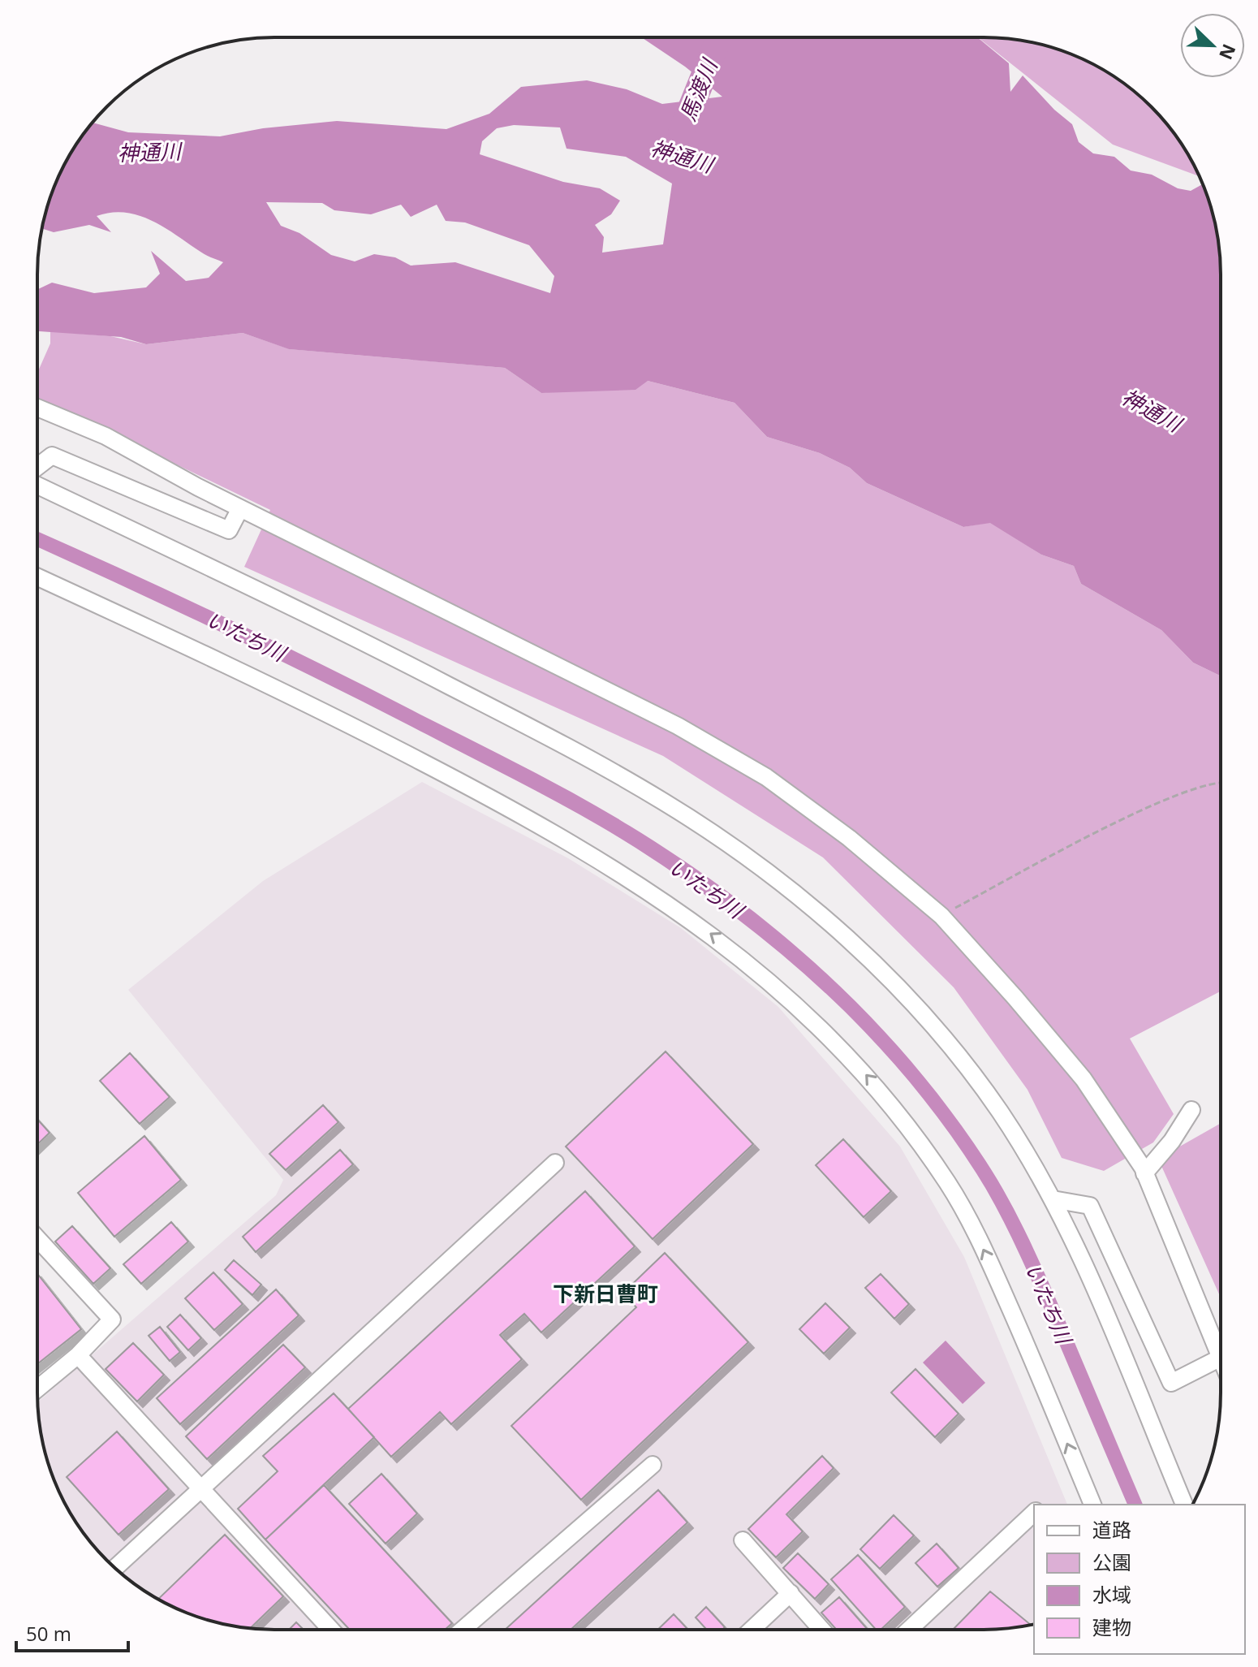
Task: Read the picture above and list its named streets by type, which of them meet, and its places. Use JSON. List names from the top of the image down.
{
  "districts": ["下新日曹町"],
  "water": ["馬渡川", "神通川", "いたち川"],
  "legend": [
    "道路",
    "公園",
    "水域",
    "建物"
  ],
  "scale_bar": "50 m",
  "north": "bottom right"
}
